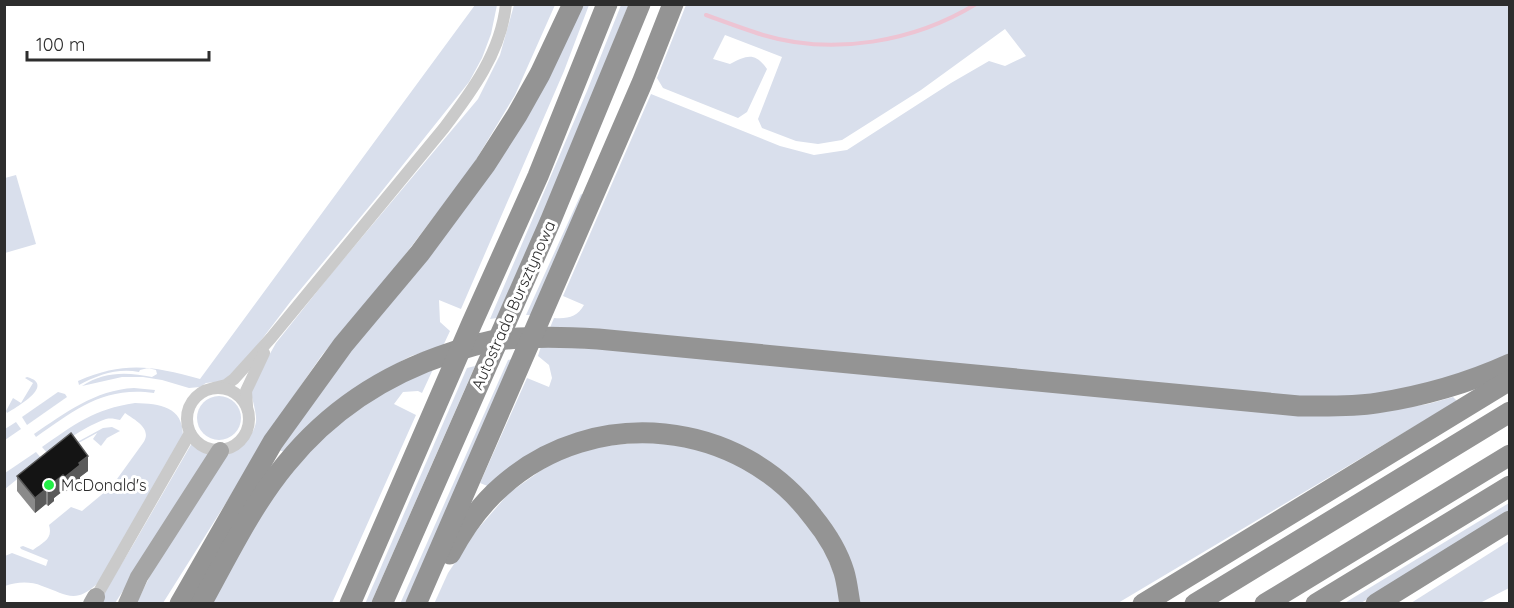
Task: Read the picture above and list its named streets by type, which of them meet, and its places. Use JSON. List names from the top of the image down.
{
  "streets": {
    "highway": ["Autostrada Bursztynowa"]
  },
  "places": ["McDonald's"],
  "scale_bar": "100 m"
}
